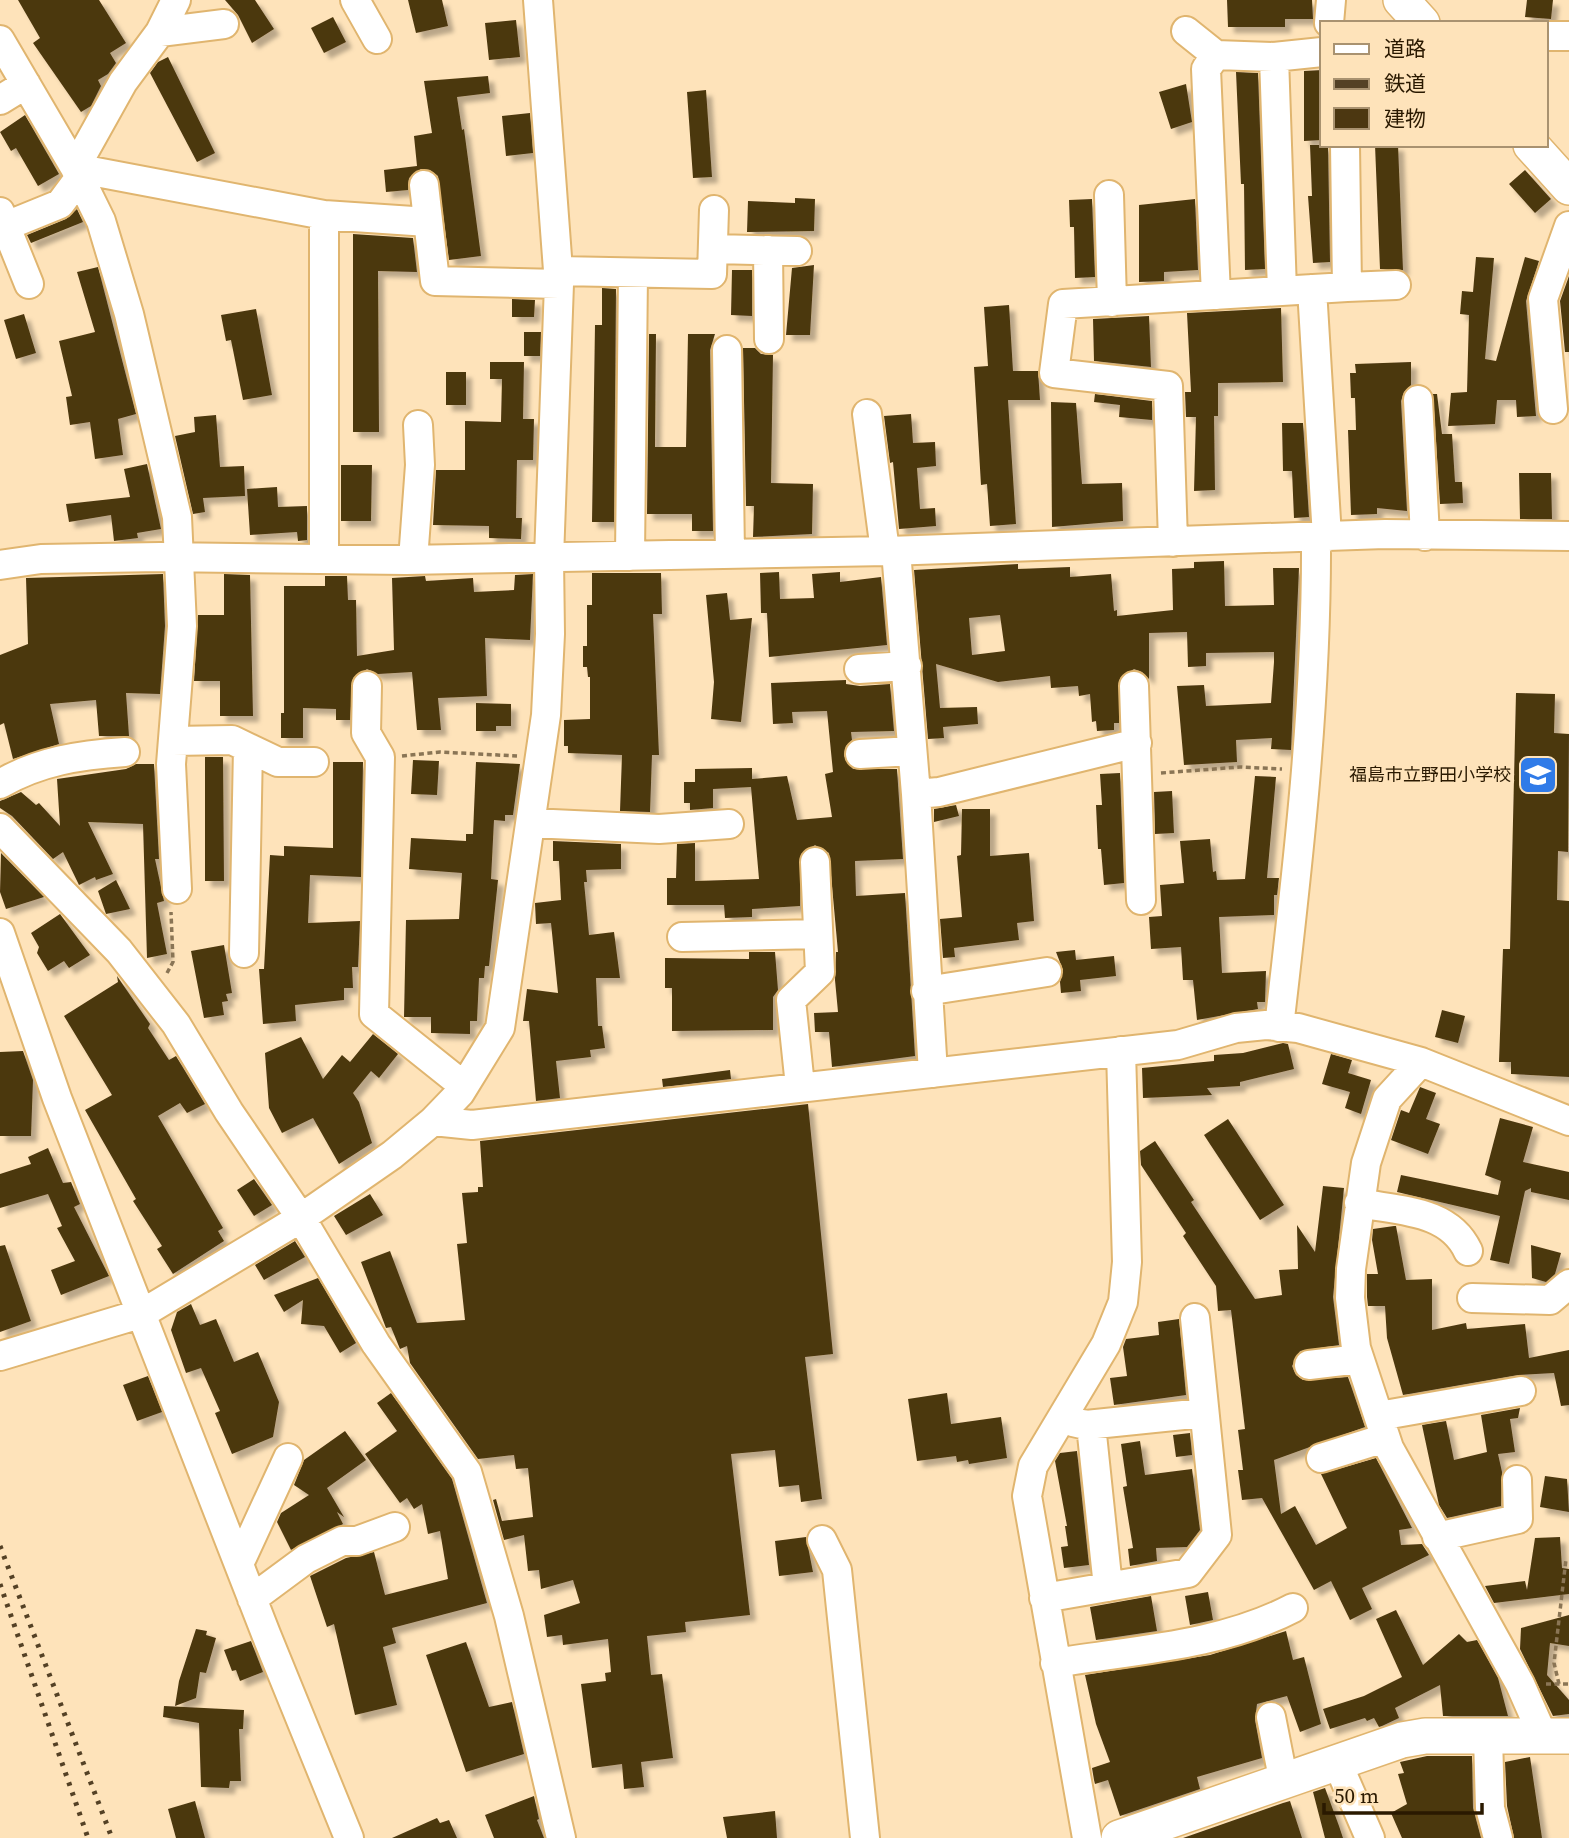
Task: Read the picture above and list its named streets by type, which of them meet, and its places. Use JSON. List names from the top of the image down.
{
  "places": {
    "school or university": ["福島市立野田小学校"]
  },
  "legend": ["道路", "鉄道", "建物"],
  "scale_bar": "50 m"
}
